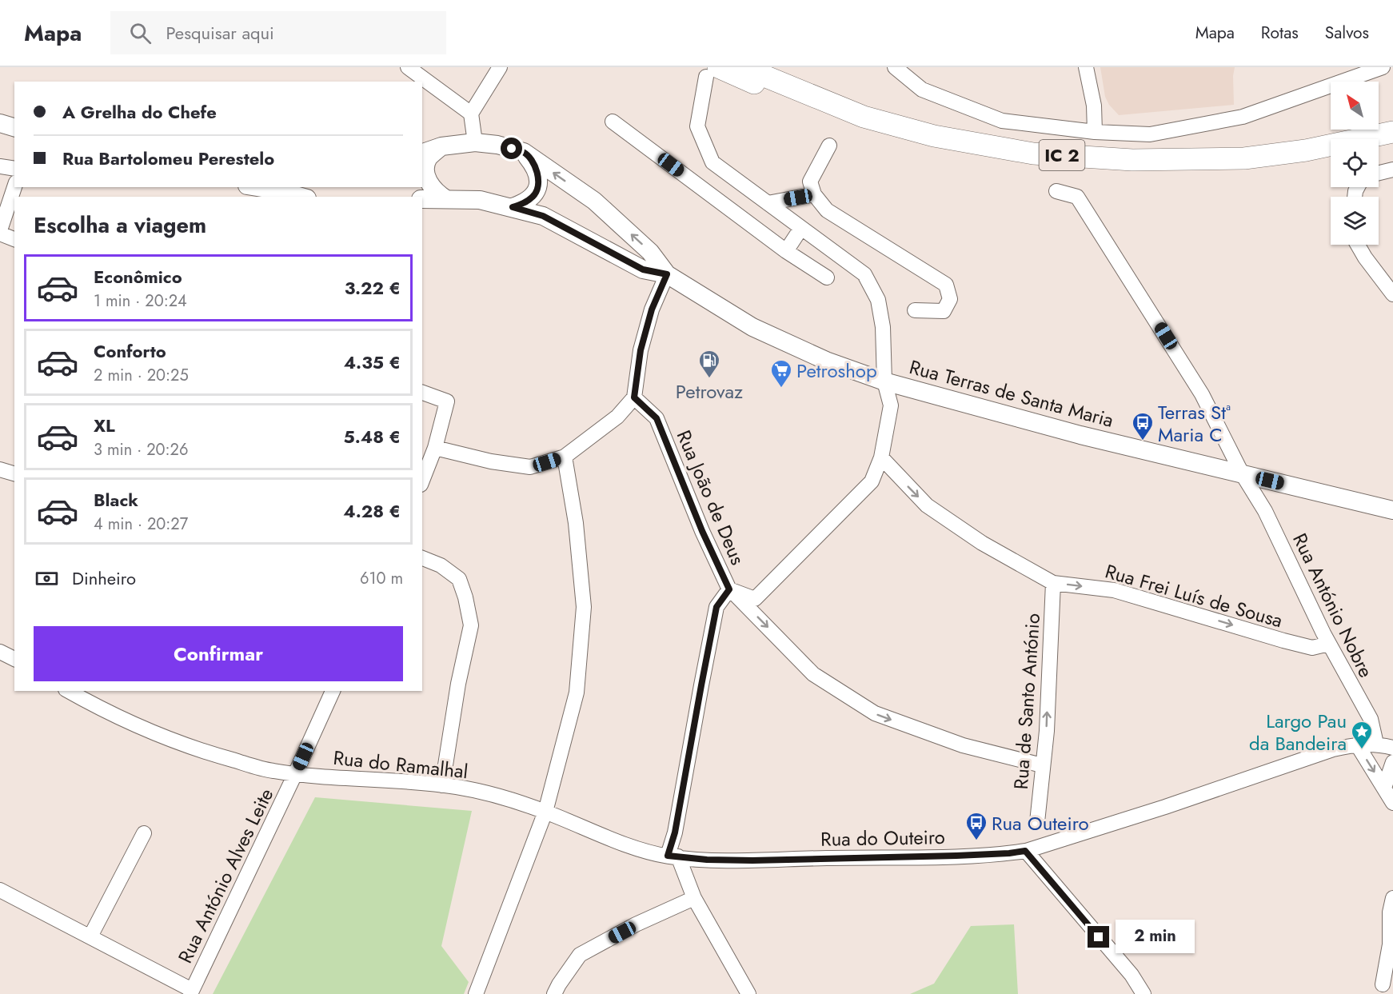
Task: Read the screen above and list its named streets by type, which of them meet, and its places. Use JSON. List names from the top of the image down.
{
  "streets": {
    "highway": ["IC 2"],
    "main road": ["Rua Terras de Santa Maria"],
    "street": [
      "Rua João de Deus",
      "Rua Frei Luís de Sousa",
      "Rua António Nobre",
      "Rua de Santo António",
      "Rua do Ramalhal",
      "Rua do Outeiro",
      "Rua António Alves Leite"
    ]
  },
  "crossings": [
    ["Rua Terras de Santa Maria", "Rua António Nobre"],
    ["Rua João de Deus", "Rua do Outeiro"],
    ["Rua Frei Luís de Sousa", "Rua António Nobre"],
    ["Rua Frei Luís de Sousa", "Rua de Santo António"],
    ["Rua do Ramalhal", "Rua do Outeiro"],
    ["Rua do Ramalhal", "Rua António Alves Leite"]
  ],
  "one_way": ["Rua Frei Luís de Sousa", "Rua de Santo António"],
  "places": {
    "fuel station": ["Petrovaz"],
    "supermarket": ["Petroshop"],
    "bus stop": ["Terras Stª Maria C", "Rua Outeiro"],
    "place": ["Largo Pau da Bandeira"]
  },
  "north": "top left",
  "page": {
    "header": "Mapa",
    "search": "Pesquisar aqui",
    "nav": ["Mapa", "Rotas", "Salvos"],
    "banner": ["A Grelha do Chefe", "Rua Bartolomeu Perestelo"],
    "heading": "Escolha a viagem",
    "list": [
      {
        "name": "Econômico",
        "note": "1 min · 20:24",
        "value": "3.22 €"
      },
      {
        "name": "Conforto",
        "note": "2 min · 20:25",
        "value": "4.35 €"
      },
      {
        "name": "XL",
        "note": "3 min · 20:26",
        "value": "5.48 €"
      },
      {
        "name": "Black",
        "note": "4 min · 20:27",
        "value": "4.28 €"
      }
    ],
    "pay": ["Dinheiro", "610 m"],
    "buttons": "Confirmar",
    "bubble": "2 min"
  }
}
